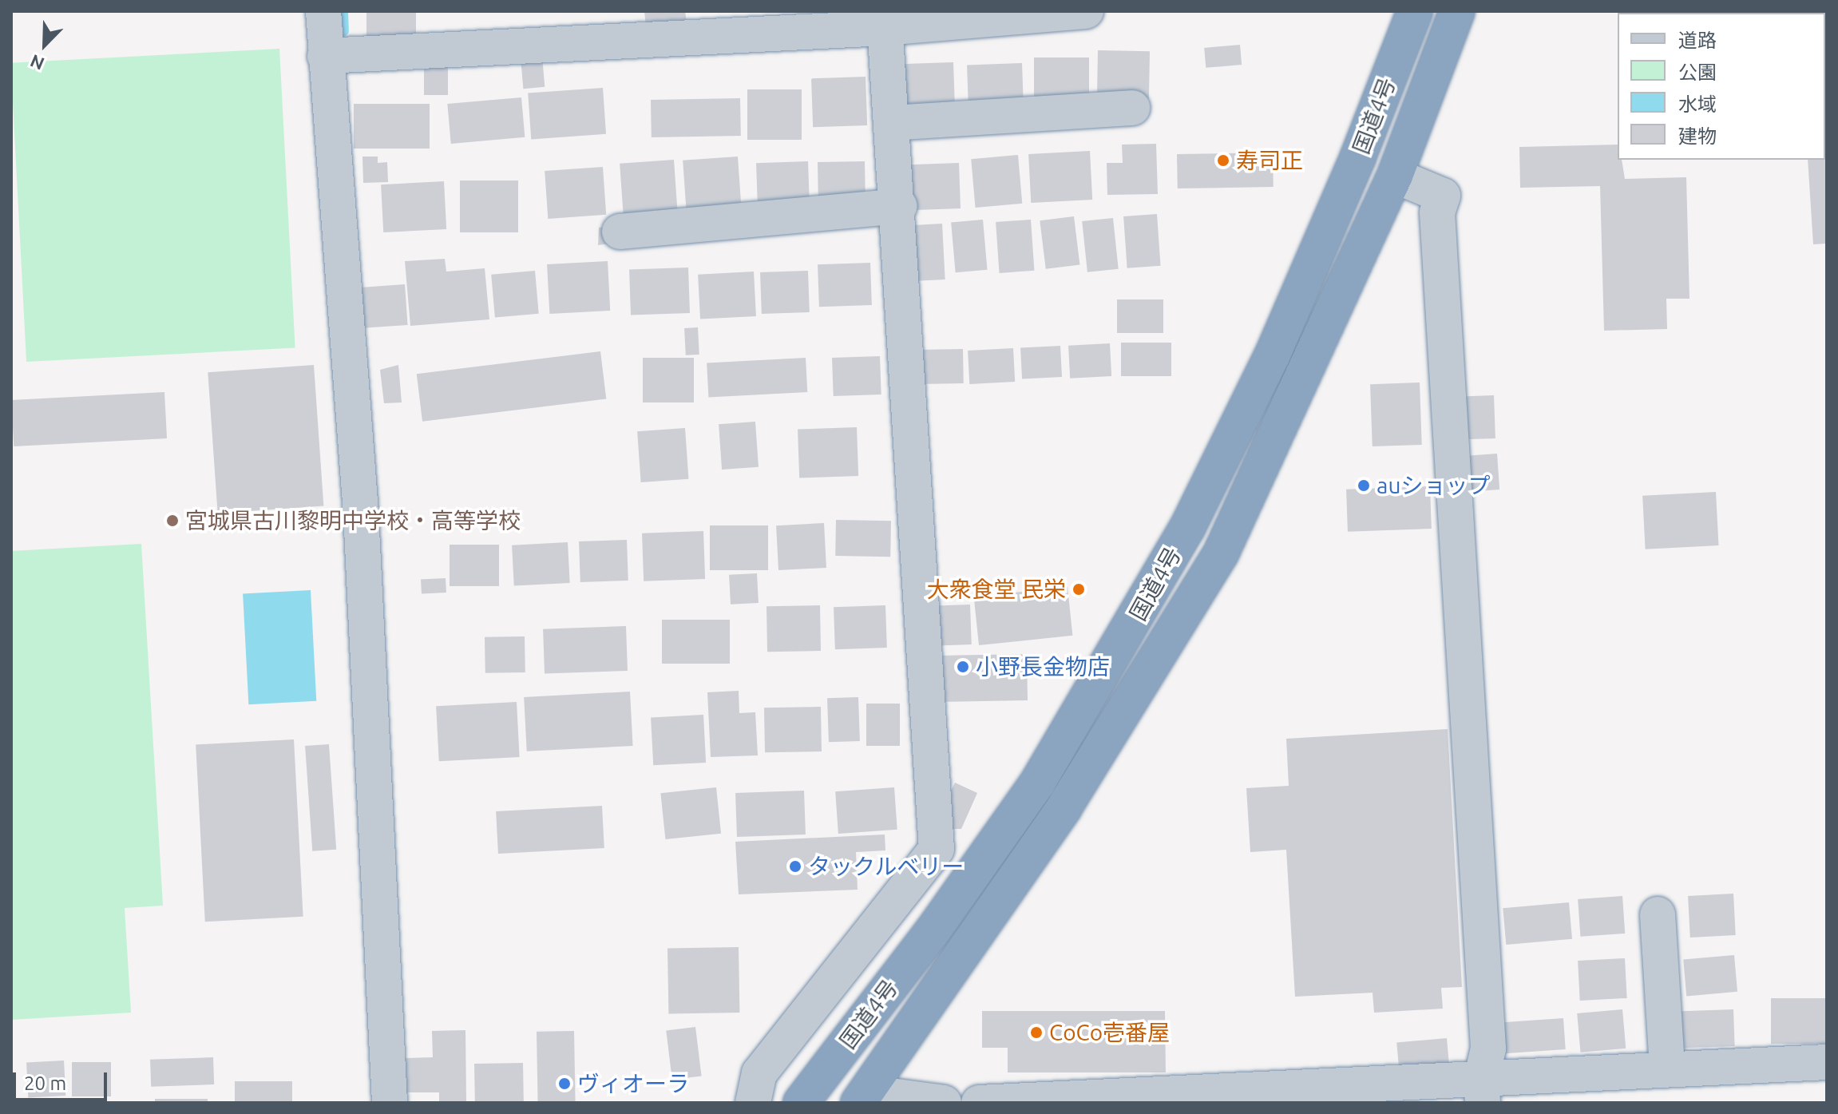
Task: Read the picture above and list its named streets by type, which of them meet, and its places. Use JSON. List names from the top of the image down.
{
  "streets": {
    "highway": ["国道4号"]
  },
  "places": [
    "寿司正",
    "auショップ",
    "宮城県古川黎明中学校・高等学校",
    "大衆食堂 民栄",
    "小野長金物店",
    "タックルベリー",
    "CoCo壱番屋",
    "ヴィオーラ"
  ],
  "legend": [
    "道路",
    "公園",
    "水域",
    "建物"
  ],
  "scale_bar": "20 m",
  "north": "bottom left"
}
